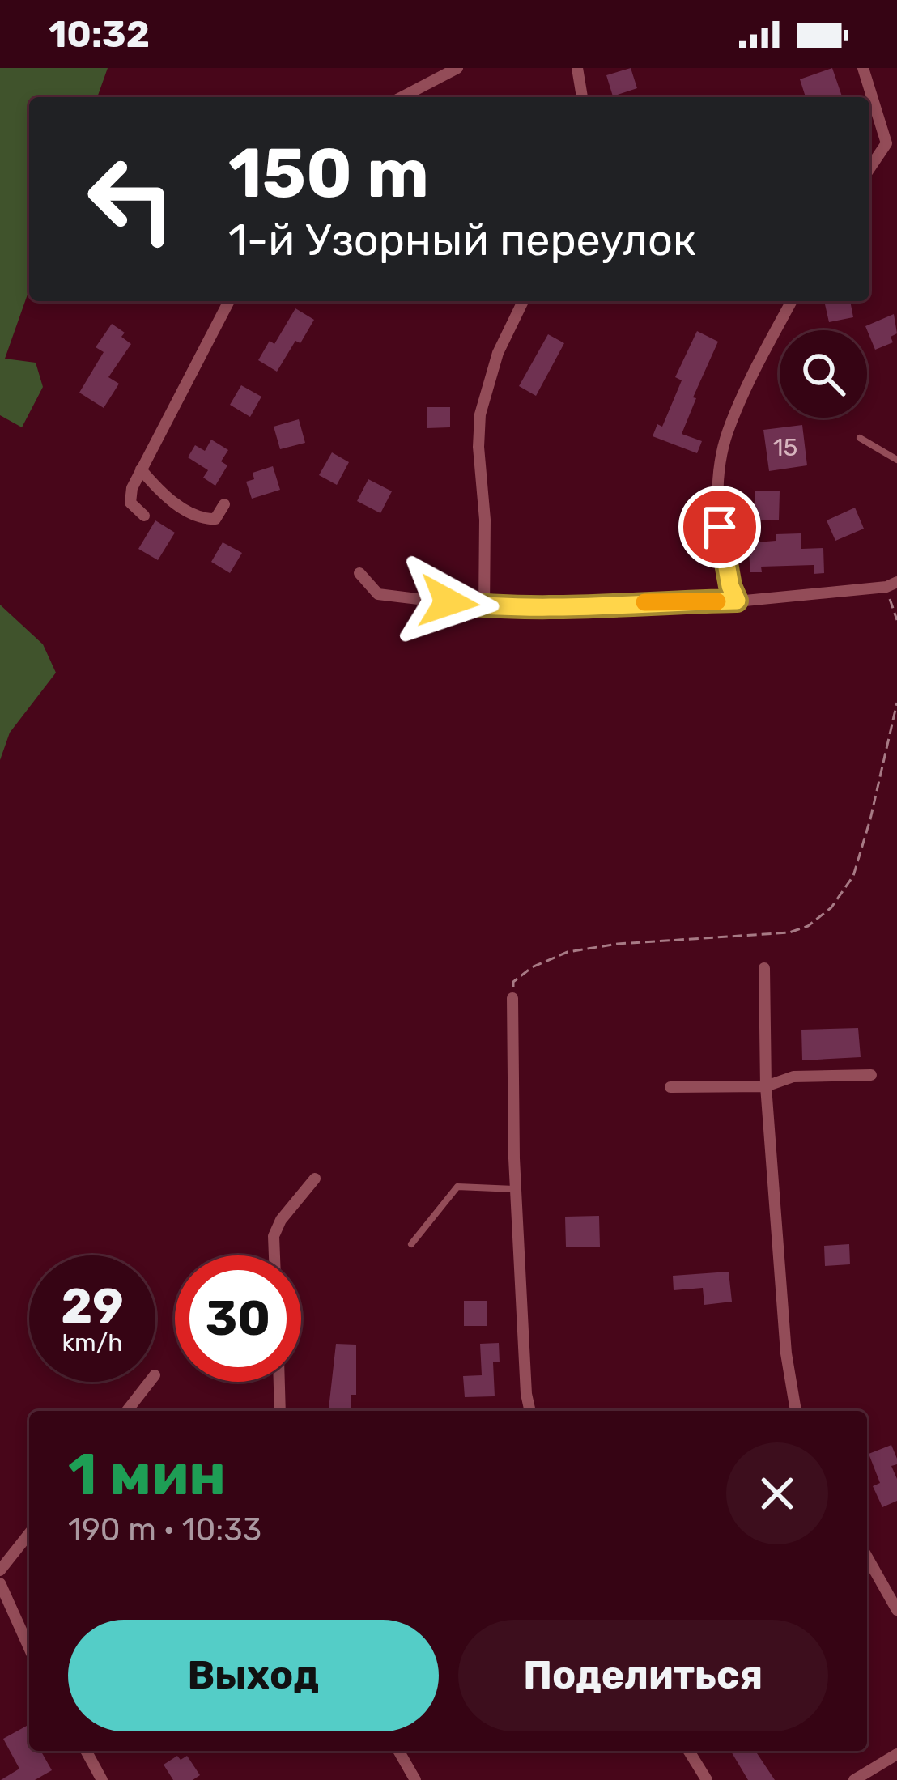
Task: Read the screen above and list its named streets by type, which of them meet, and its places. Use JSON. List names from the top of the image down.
{
  "house_numbers": ["15"],
  "page": {
    "status": "10:32",
    "turn": ["150 m", "1-й Узорный переулок"],
    "speed": "29 km/h",
    "limit": "30",
    "heading": ["1 мин", "190 m · 10:33"],
    "buttons": ["Выход", "Поделиться"]
  }
}
